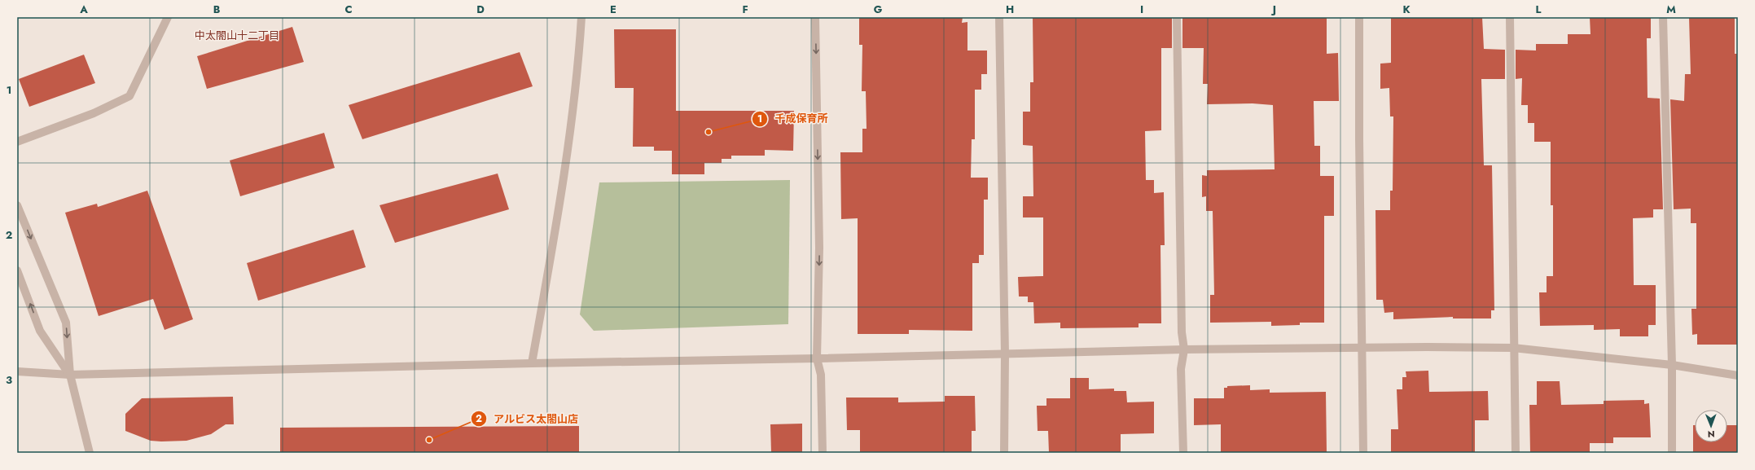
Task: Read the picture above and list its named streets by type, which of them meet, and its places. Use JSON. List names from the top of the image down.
{
  "districts": ["中太閤山十二丁目"],
  "places": ["千成保育所", "アルビス太閤山店"],
  "north": "bottom",
  "grid": {
    "columns": [
      "A",
      "B",
      "C",
      "D",
      "E",
      "F",
      "G",
      "H",
      "I",
      "J",
      "K",
      "L",
      "M"
    ],
    "rows": ["1", "2", "3"]
  }
}
